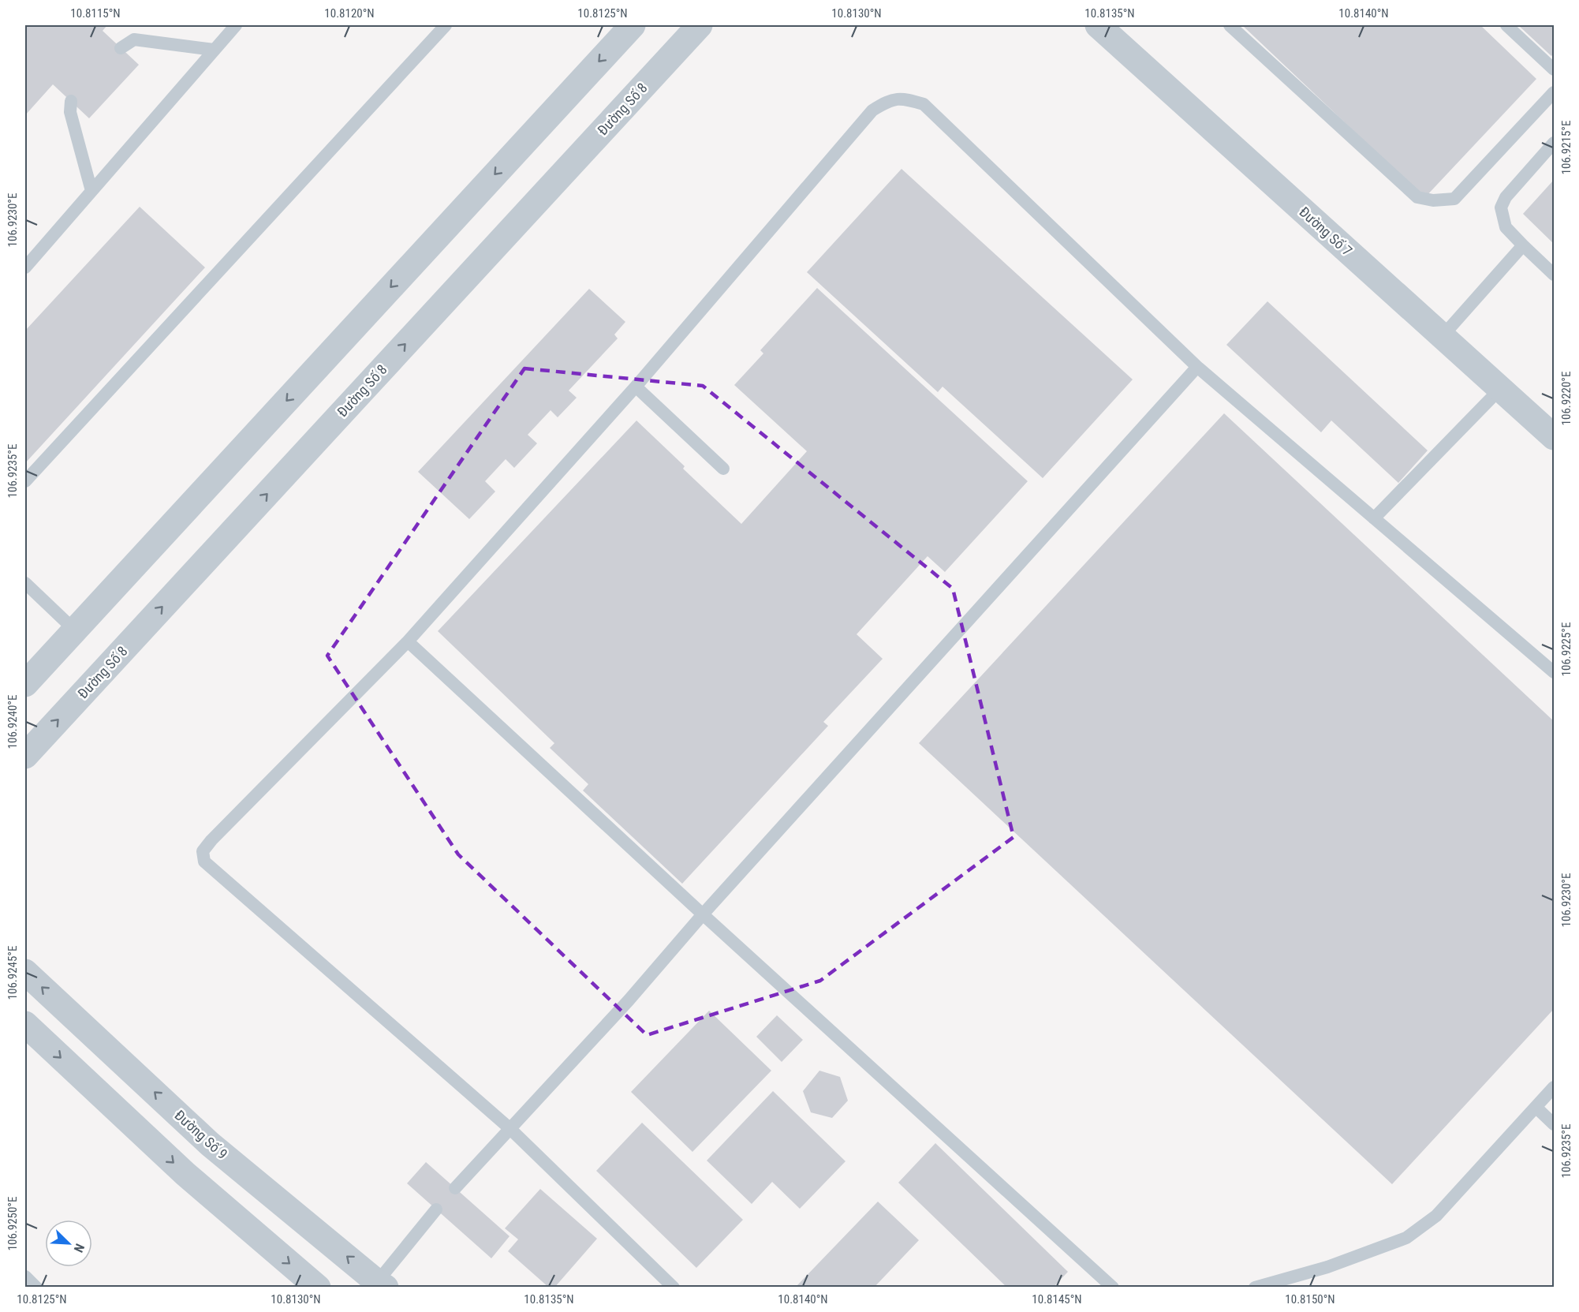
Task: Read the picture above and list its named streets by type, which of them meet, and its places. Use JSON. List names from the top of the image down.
{
  "streets": {
    "street": ["Đường Số 8", "Đường Số 7", "Đường Số 9"]
  },
  "north": "bottom right",
  "coordinates": [
    "10.8115°N",
    "10.8120°N",
    "10.8125°N",
    "10.8130°N",
    "10.8135°N",
    "10.8140°N",
    "106.9215°E",
    "106.9230°E",
    "106.9220°E",
    "106.9235°E",
    "106.9225°E",
    "106.9240°E",
    "106.9245°E",
    "106.9250°E",
    "10.8145°N",
    "10.8150°N"
  ]
}
